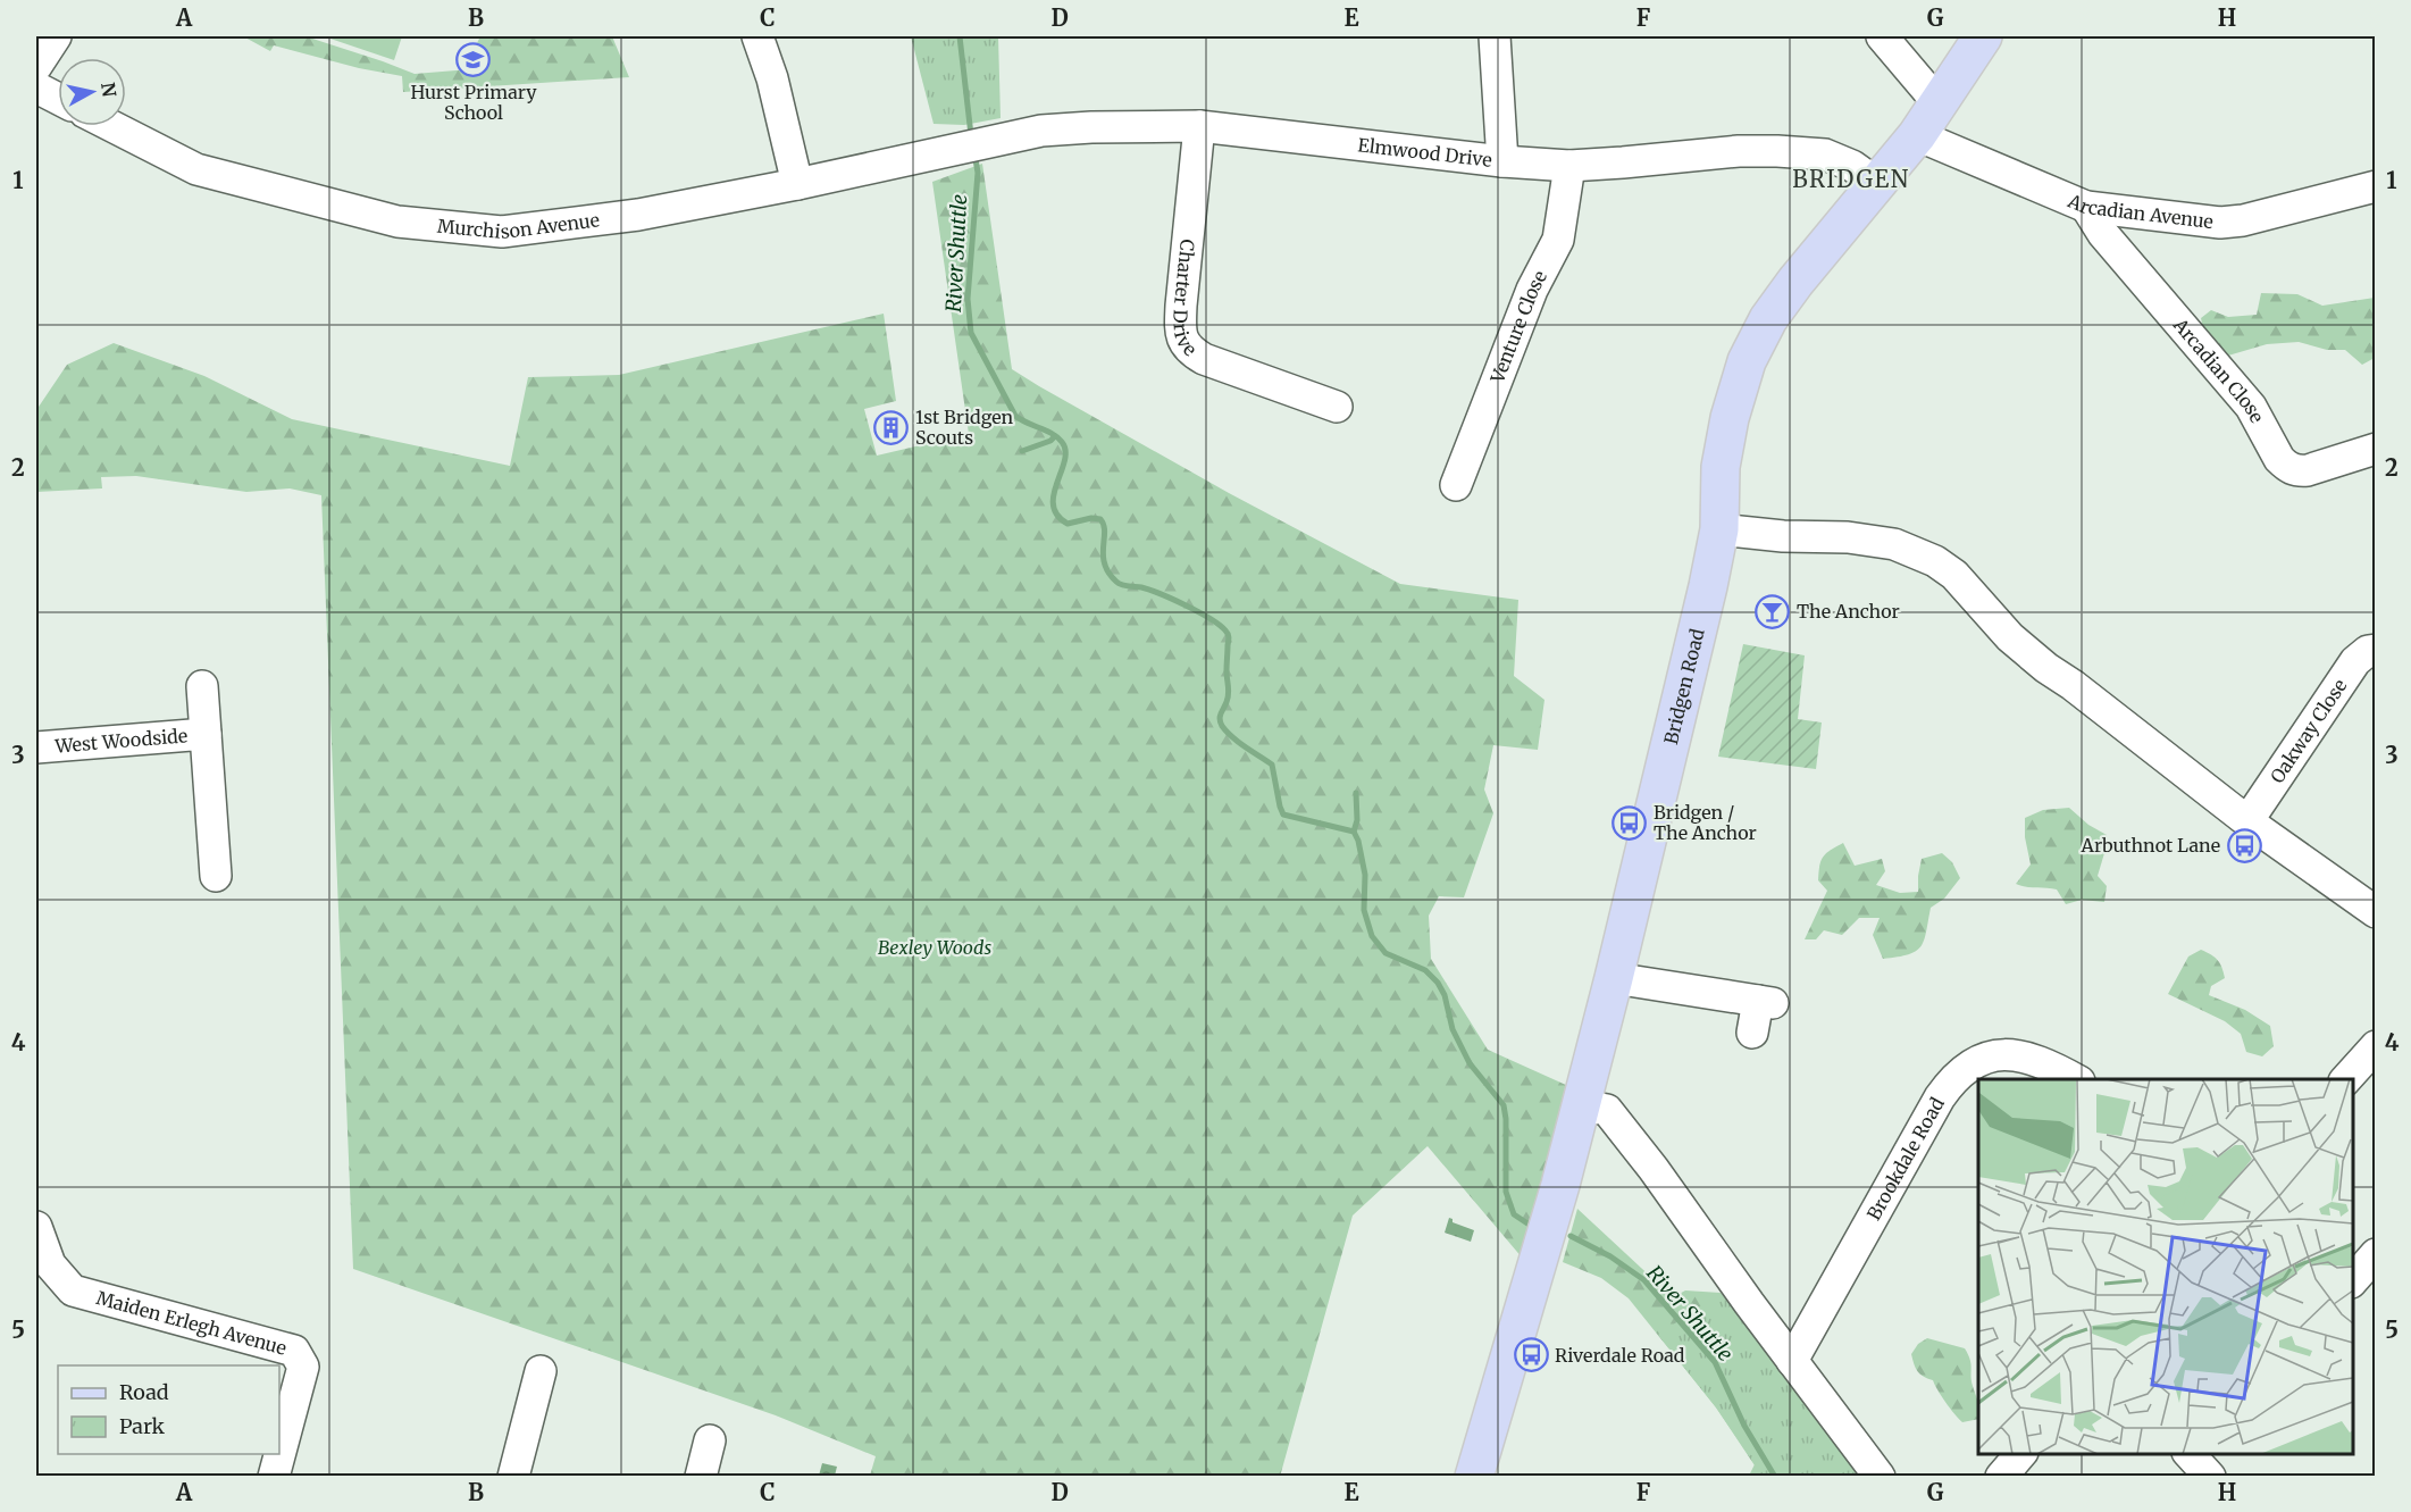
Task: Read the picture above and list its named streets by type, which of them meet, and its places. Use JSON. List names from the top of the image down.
{
  "streets": {
    "main road": ["Bridgen Road"],
    "street": [
      "Elmwood Drive",
      "Arcadian Avenue",
      "Murchison Avenue",
      "Charter Drive",
      "Venture Close",
      "Arcadian Close",
      "Oakway Close",
      "West Woodside",
      "Brookdale Road",
      "Maiden Erlegh Avenue"
    ]
  },
  "crossings": [
    ["Elmwood Drive", "Murchison Avenue"],
    ["Elmwood Drive", "Charter Drive"],
    ["Elmwood Drive", "Venture Close"],
    ["Elmwood Drive", "Bridgen Road"],
    ["Arcadian Avenue", "Arcadian Close"],
    ["Arcadian Avenue", "Bridgen Road"]
  ],
  "districts": ["BRIDGEN"],
  "water": ["River Shuttle"],
  "parks": ["Bexley Woods"],
  "places": {
    "school or university": ["Hurst Primary School"],
    "building": ["1st Bridgen Scouts"],
    "bar": ["The Anchor"],
    "bus stop": ["Bridgen / The Anchor", "Arbuthnot Lane", "Riverdale Road"]
  },
  "legend": ["Road", "Park"],
  "north": "right",
  "grid": {
    "columns": [
      "A",
      "B",
      "C",
      "D",
      "E",
      "F",
      "G",
      "H"
    ],
    "rows": [
      "1",
      "2",
      "3",
      "4",
      "5"
    ]
  }
}
